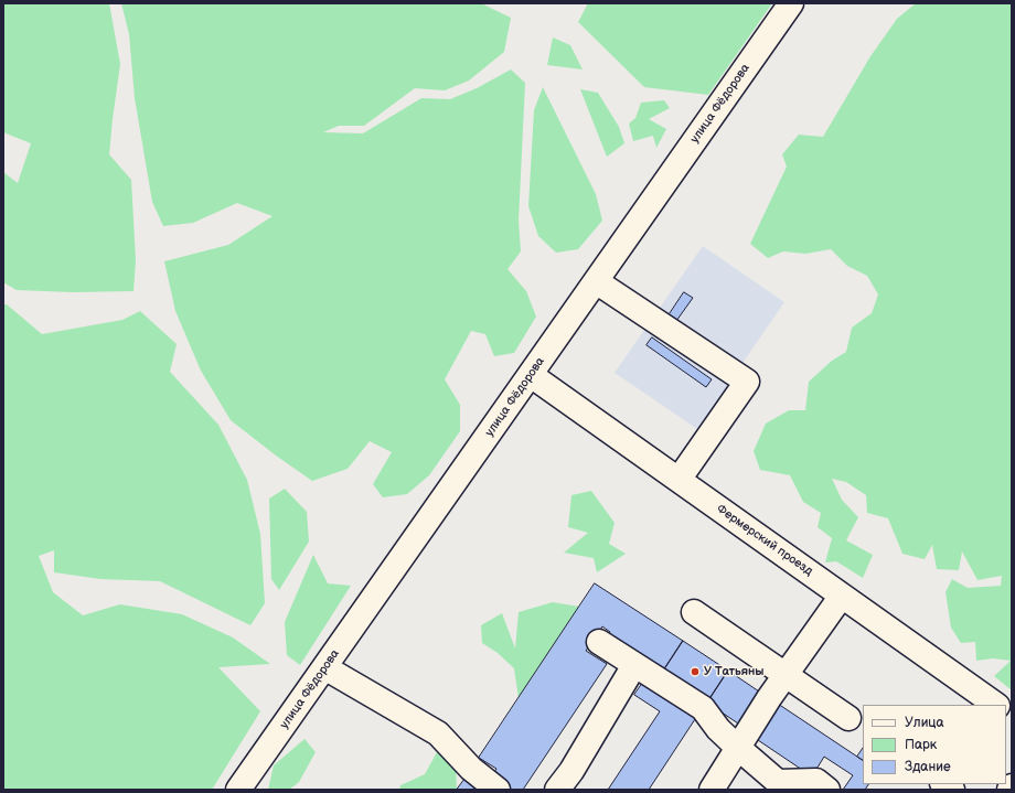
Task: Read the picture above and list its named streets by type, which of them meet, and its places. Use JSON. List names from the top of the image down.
{
  "streets": {
    "street": ["улица Фёдорова", "Фермерский проезд"]
  },
  "crossings": [
    ["улица Фёдорова", "Фермерский проезд"]
  ],
  "places": ["У Татьяны"],
  "legend": ["Улица", "Парк", "Здание"]
}
